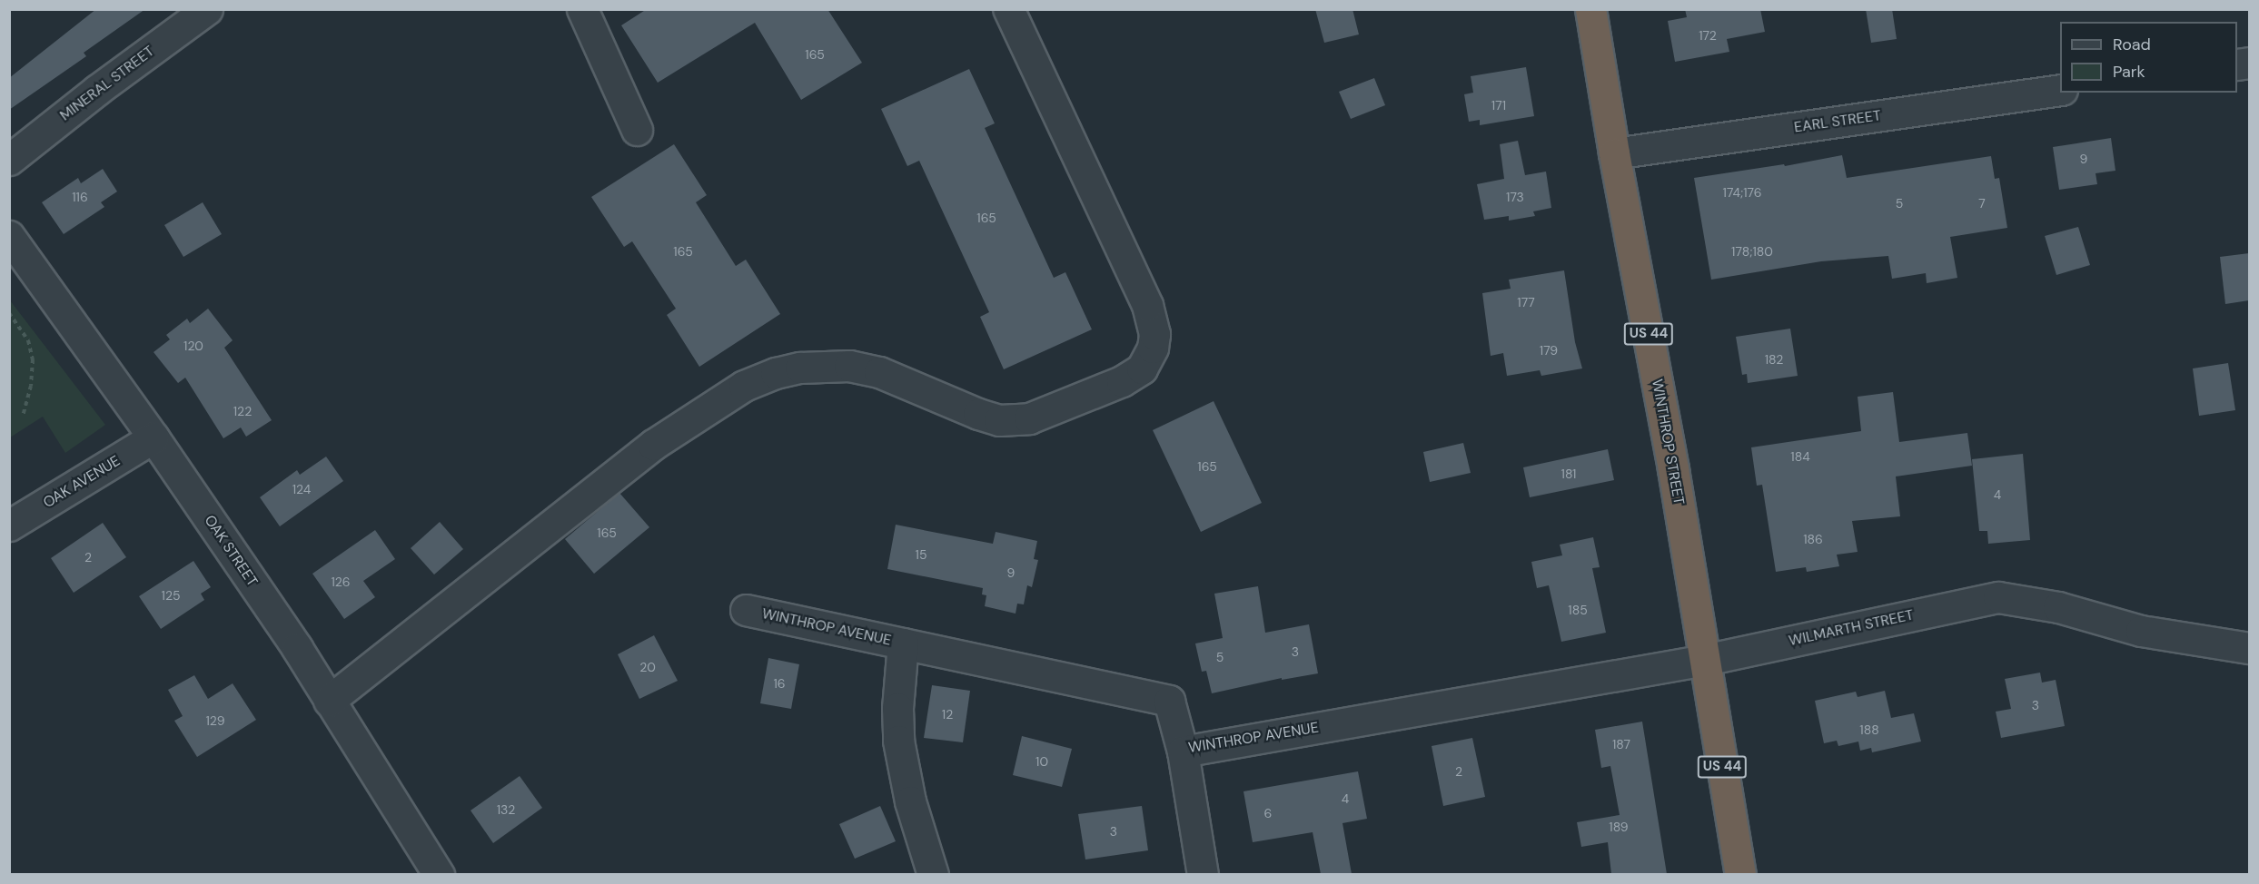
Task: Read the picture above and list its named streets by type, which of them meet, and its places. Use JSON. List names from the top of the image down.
{
  "streets": {
    "highway": ["US 44", "WINTHROP STREET"],
    "street": [
      "MINERAL STREET",
      "EARL STREET",
      "OAK AVENUE",
      "OAK STREET",
      "WINTHROP AVENUE",
      "WILMARTH STREET"
    ]
  },
  "crossings": [
    ["EARL STREET", "WINTHROP STREET"],
    ["WINTHROP STREET", "WINTHROP AVENUE"],
    ["WINTHROP STREET", "WILMARTH STREET"],
    ["OAK AVENUE", "OAK STREET"],
    ["WINTHROP AVENUE", "WILMARTH STREET"]
  ],
  "house_numbers": [
    "172",
    "165",
    "171",
    "9",
    "174;176",
    "116",
    "173",
    "5",
    "7",
    "165",
    "165",
    "178;180",
    "177",
    "120",
    "179",
    "182",
    "122",
    "184",
    "165",
    "181",
    "124",
    "4",
    "165",
    "186",
    "15",
    "2",
    "9",
    "126",
    "125",
    "185",
    "3",
    "5",
    "20",
    "16",
    "3",
    "12",
    "129",
    "188",
    "187",
    "10",
    "2",
    "4",
    "132",
    "6",
    "189",
    "3"
  ],
  "legend": ["Road", "Park"]
}
